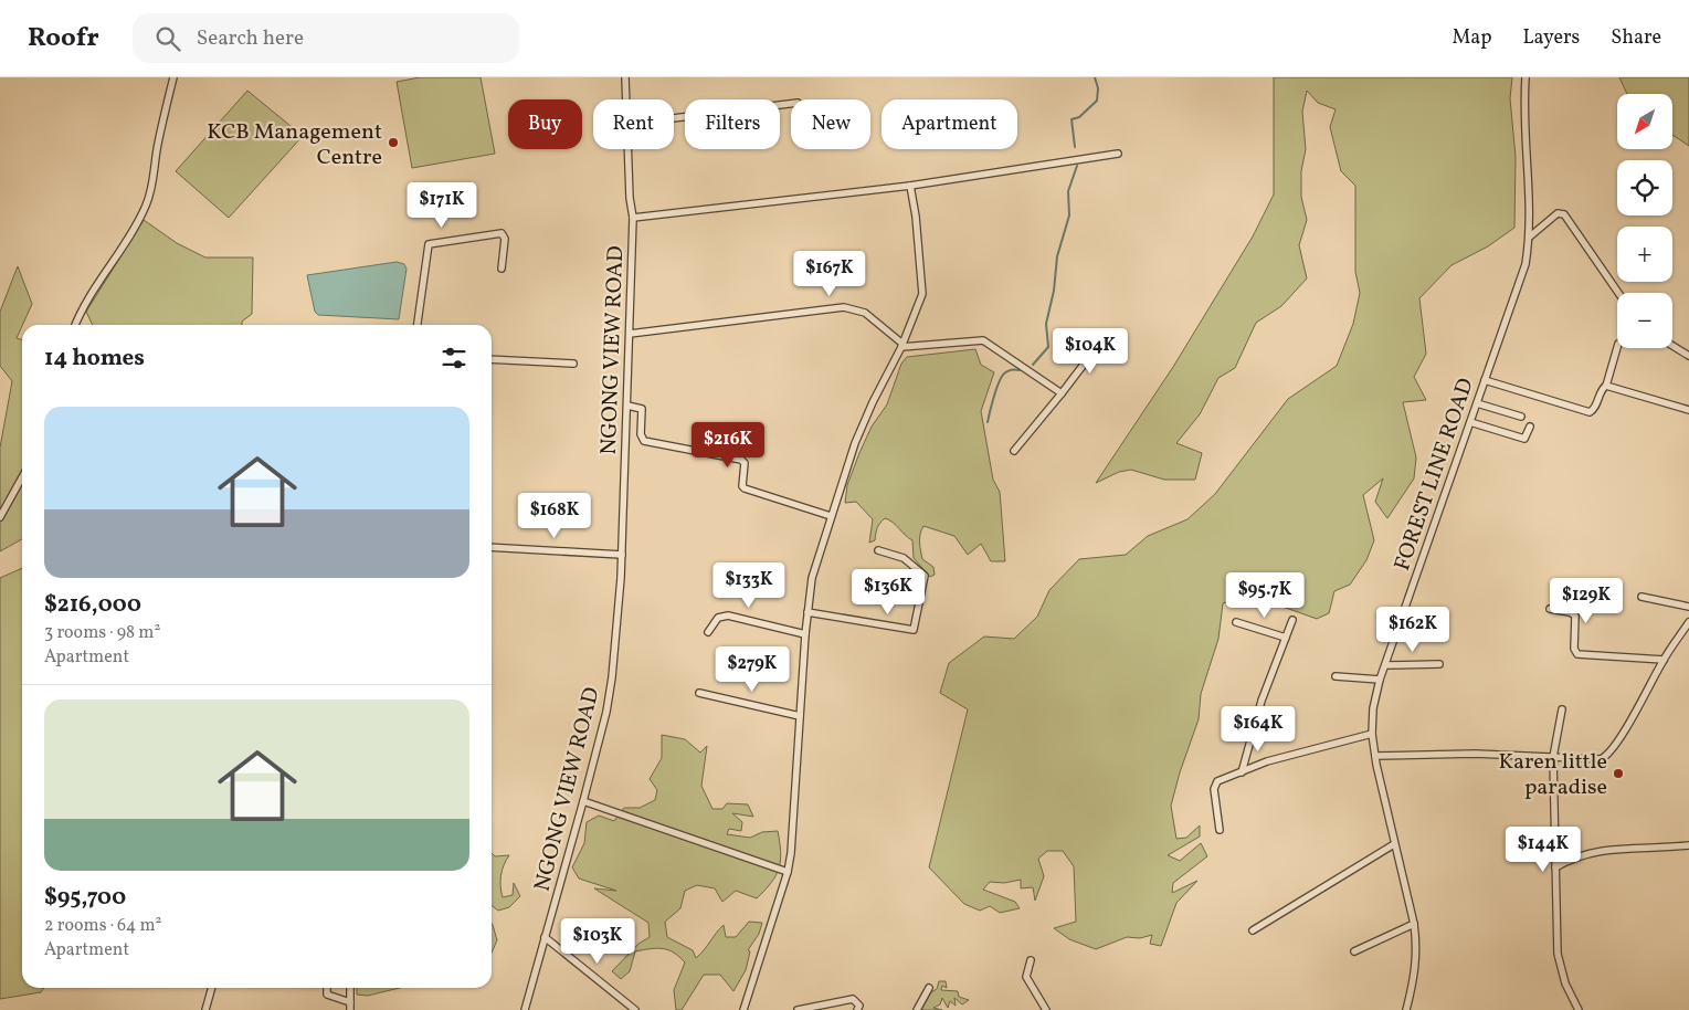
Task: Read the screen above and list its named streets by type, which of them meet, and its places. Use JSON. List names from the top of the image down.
{
  "streets": {
    "street": ["NGONG VIEW ROAD", "FOREST LINE ROAD"]
  },
  "places": ["KCB Management Centre", "Karen little paradise"],
  "north": "bottom left",
  "page": {
    "header": "Roofr",
    "search": "Search here",
    "nav": ["Map", "Layers", "Share"],
    "map_buttons": ["+", "−"],
    "chip": [
      "Buy",
      "Rent",
      "Filters",
      "New",
      "Apartment"
    ],
    "price": [
      "$171K",
      "$167K",
      "$104K",
      "$216K",
      "$168K",
      "$133K",
      "$136K",
      "$95.7K",
      "$129K",
      "$162K",
      "$279K",
      "$164K",
      "$144K",
      "$103K"
    ],
    "heading": "14 homes",
    "list": [
      {
        "name": "$216,000",
        "note": "3 rooms · 98 m² · Apartment"
      },
      {
        "name": "$95,700",
        "note": "2 rooms · 64 m² · Apartment"
      }
    ]
  }
}
